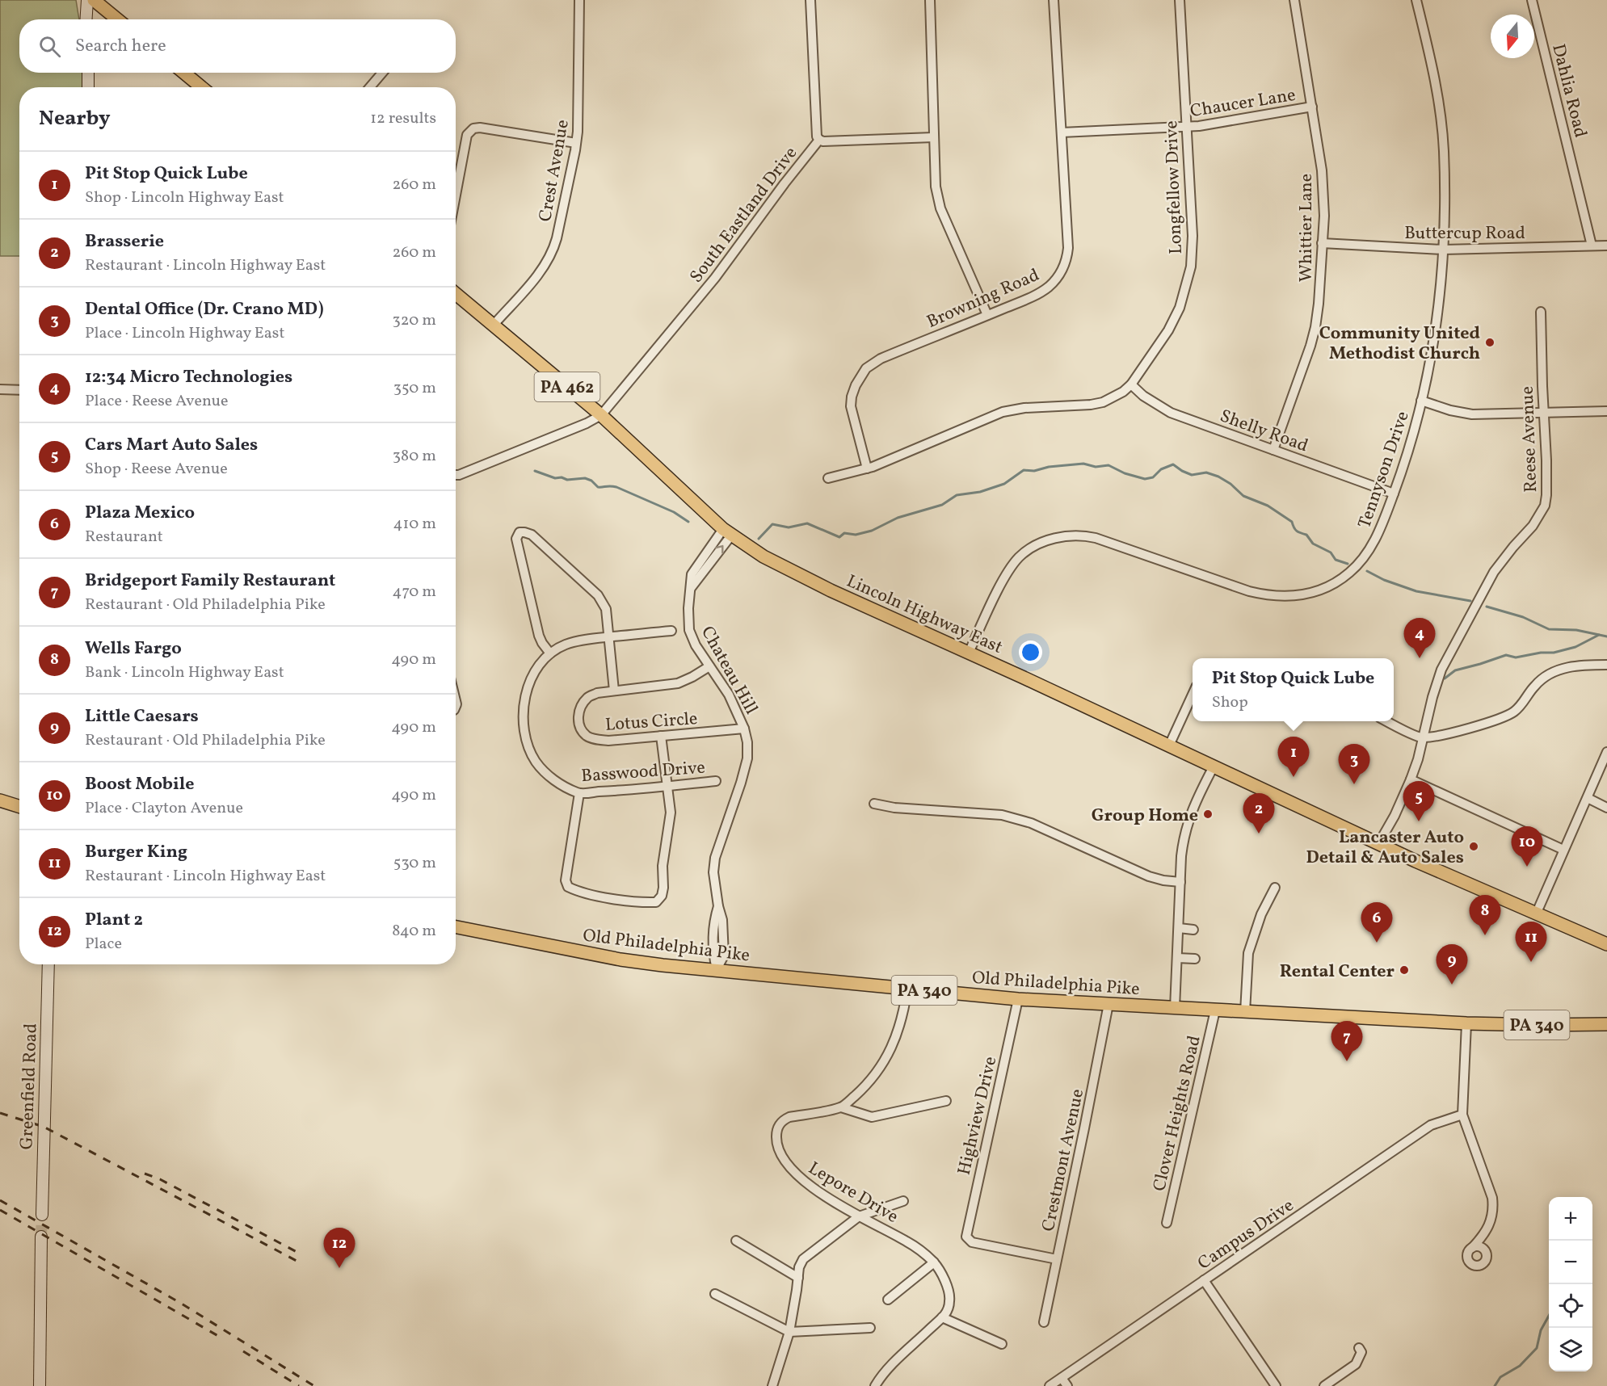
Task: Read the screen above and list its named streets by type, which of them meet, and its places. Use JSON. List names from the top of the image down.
{
  "streets": {
    "main road": [
      "PA 462",
      "Lincoln Highway East",
      "Old Philadelphia Pike",
      "PA 340",
      "Greenfield Road"
    ],
    "street": [
      "Dahlia Road",
      "Chaucer Lane",
      "Crest Avenue",
      "Longfellow Drive",
      "South Eastland Drive",
      "Whittier Lane",
      "Buttercup Road",
      "Browning Road",
      "Shelly Road",
      "Reese Avenue",
      "Tennyson Drive",
      "Chateau Hill",
      "Lotus Circle",
      "Basswood Drive",
      "Clover Heights Road",
      "Highview Drive",
      "Crestmont Avenue",
      "Lepore Drive",
      "Campus Drive"
    ]
  },
  "crossings": [
    ["Dahlia Road", "Buttercup Road"],
    ["Chaucer Lane", "Longfellow Drive"],
    ["Chaucer Lane", "Whittier Lane"],
    ["Chaucer Lane", "Browning Road"],
    ["Crest Avenue", "Lincoln Highway East"],
    ["Longfellow Drive", "Browning Road"],
    ["Longfellow Drive", "Shelly Road"],
    ["South Eastland Drive", "Lincoln Highway East"],
    ["Whittier Lane", "Buttercup Road"],
    ["Whittier Lane", "Shelly Road"],
    ["Buttercup Road", "Tennyson Drive"],
    ["Shelly Road", "Tennyson Drive"],
    ["Reese Avenue", "Lincoln Highway East"],
    ["Tennyson Drive", "Lincoln Highway East"],
    ["Lincoln Highway East", "Chateau Hill"],
    ["Chateau Hill", "Lotus Circle"],
    ["Chateau Hill", "Old Philadelphia Pike"],
    ["Old Philadelphia Pike", "Clover Heights Road"],
    ["Old Philadelphia Pike", "Highview Drive"],
    ["Old Philadelphia Pike", "Crestmont Avenue"],
    ["Highview Drive", "Crestmont Avenue"]
  ],
  "places": [
    "Community United Methodist Church",
    "Group Home",
    "Lancaster Auto Detail & Auto Sales",
    "Rental Center"
  ],
  "north": "bottom",
  "page": {
    "search": "Search here",
    "heading": ["Nearby", "12 results"],
    "list": [
      {
        "mark": "1",
        "name": "Pit Stop Quick Lube",
        "note": "Shop · Lincoln Highway East",
        "value": "260 m"
      },
      {
        "mark": "2",
        "name": "Brasserie",
        "note": "Restaurant · Lincoln Highway East",
        "value": "260 m"
      },
      {
        "mark": "3",
        "name": "Dental Office (Dr. Crano MD)",
        "note": "Place · Lincoln Highway East",
        "value": "320 m"
      },
      {
        "mark": "4",
        "name": "12:34 Micro Technologies",
        "note": "Place · Reese Avenue",
        "value": "350 m"
      },
      {
        "mark": "5",
        "name": "Cars Mart Auto Sales",
        "note": "Shop · Reese Avenue",
        "value": "380 m"
      },
      {
        "mark": "6",
        "name": "Plaza Mexico",
        "note": "Restaurant",
        "value": "410 m"
      },
      {
        "mark": "7",
        "name": "Bridgeport Family Restaurant",
        "note": "Restaurant · Old Philadelphia Pike",
        "value": "470 m"
      },
      {
        "mark": "8",
        "name": "Wells Fargo",
        "note": "Bank · Lincoln Highway East",
        "value": "490 m"
      },
      {
        "mark": "9",
        "name": "Little Caesars",
        "note": "Restaurant · Old Philadelphia Pike",
        "value": "490 m"
      },
      {
        "mark": "10",
        "name": "Boost Mobile",
        "note": "Place · Clayton Avenue",
        "value": "490 m"
      },
      {
        "mark": "11",
        "name": "Burger King",
        "note": "Restaurant · Lincoln Highway East",
        "value": "530 m"
      },
      {
        "mark": "12",
        "name": "Plant 2",
        "note": "Place",
        "value": "840 m"
      }
    ],
    "pins": [
      "4",
      "1",
      "3",
      "5",
      "2",
      "10",
      "8",
      "6",
      "11",
      "9",
      "7",
      "12"
    ],
    "popup": ["Pit Stop Quick Lube", "Shop"],
    "map_buttons": ["+", "−"]
  }
}
